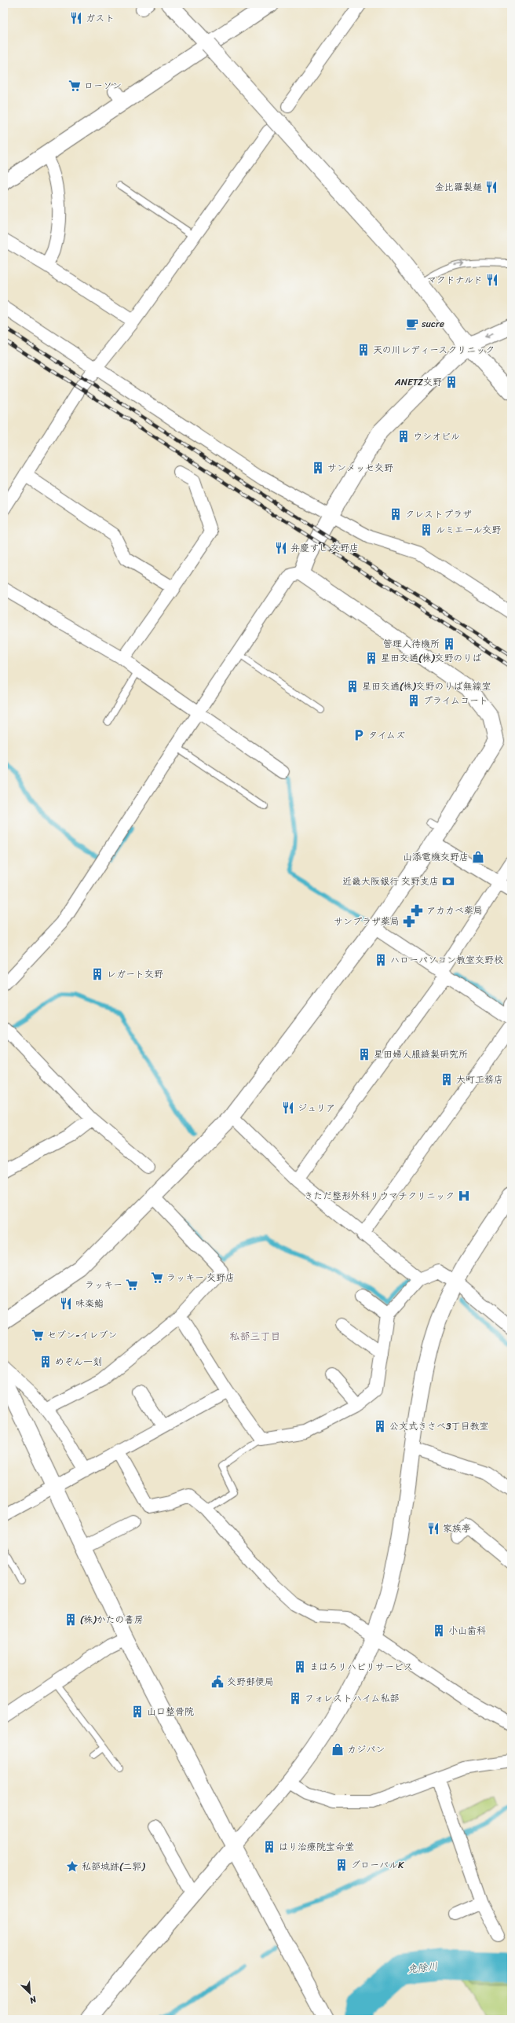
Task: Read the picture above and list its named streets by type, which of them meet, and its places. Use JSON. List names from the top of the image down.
{
  "districts": ["私部三丁目"],
  "water": ["免除川"],
  "places": {
    "restaurant": [
      "ガスト",
      "金比羅製麺",
      "マクドナルド",
      "弁慶すし 交野店",
      "ジュリア",
      "味楽鮨",
      "家族亭"
    ],
    "supermarket": [
      "ローソン",
      "ラッキー 交野店",
      "ラッキー",
      "セブン-イレブン"
    ],
    "cafe": ["sucre"],
    "building": [
      "天の川レディースクリニック",
      "ANETZ交野",
      "ウシオビル",
      "サンメッセ交野",
      "クレストプラザ",
      "ルミエール交野",
      "管理人待機所",
      "星田交通(株)交野のりば",
      "星田交通(株)交野のりば無線室",
      "プライムコート",
      "ハローパソコン教室交野校",
      "レガート交野",
      "星田婦人服縫製研究所",
      "大町工務店",
      "めぞん一刻",
      "公文式きさべ3丁目教室",
      "(株)かたの書房",
      "小山歯科",
      "まはろリハビリサービス",
      "フォレストハイム私部",
      "山口整骨院",
      "はり治療院宝命堂",
      "グローバルK"
    ],
    "parking": ["タイムズ"],
    "shop": ["山添電機交野店", "カジパン"],
    "bank": ["近畿大阪銀行 交野支店"],
    "pharmacy": ["アカカベ薬局", "サンプラザ薬局"],
    "hospital": ["きただ整形外科リウマチクリニック"],
    "public building": ["交野郵便局"],
    "place": ["私部城跡(二郭)"]
  },
  "north": "bottom right"
}
